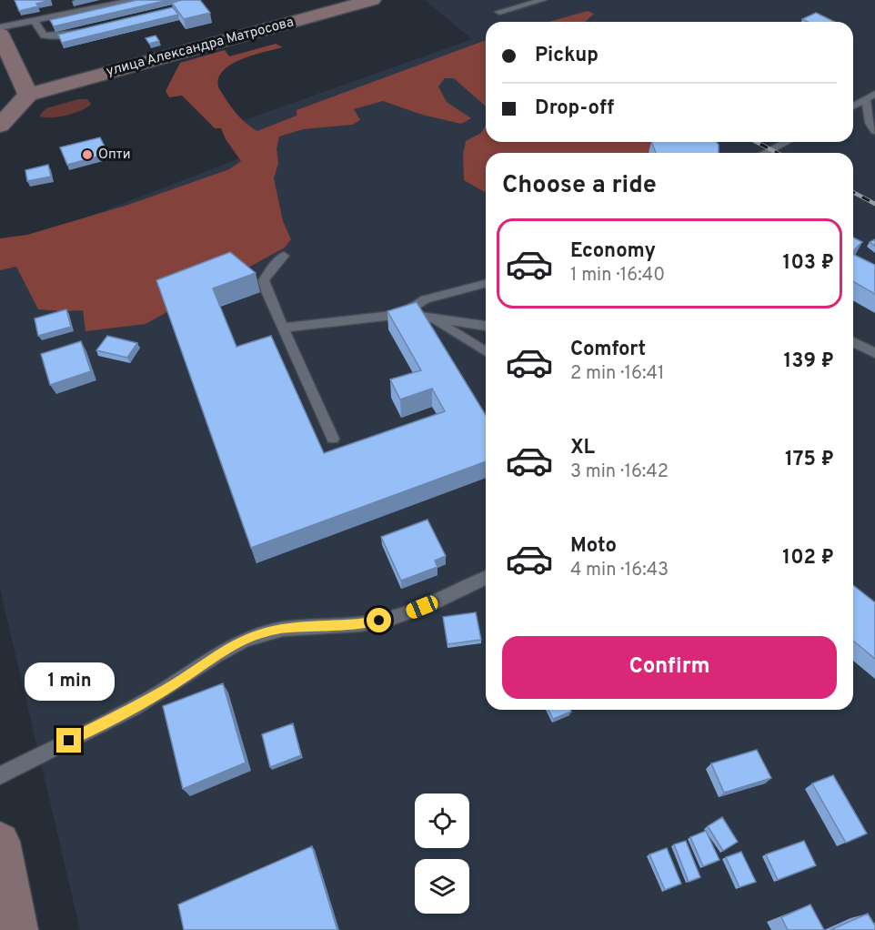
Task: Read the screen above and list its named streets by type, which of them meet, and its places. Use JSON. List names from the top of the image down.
{
  "streets": {
    "street": ["улица Александра Матросова"]
  },
  "places": ["Опти"],
  "page": {
    "banner": ["Pickup", "Drop-off"],
    "heading": "Choose a ride",
    "list": [
      {
        "name": "Economy",
        "note": "1 min · 16:40",
        "value": "103 ₽"
      },
      {
        "name": "Comfort",
        "note": "2 min · 16:41",
        "value": "139 ₽"
      },
      {
        "name": "XL",
        "note": "3 min · 16:42",
        "value": "175 ₽"
      },
      {
        "name": "Moto",
        "note": "4 min · 16:43",
        "value": "102 ₽"
      }
    ],
    "buttons": "Confirm",
    "bubble": "1 min"
  }
}
